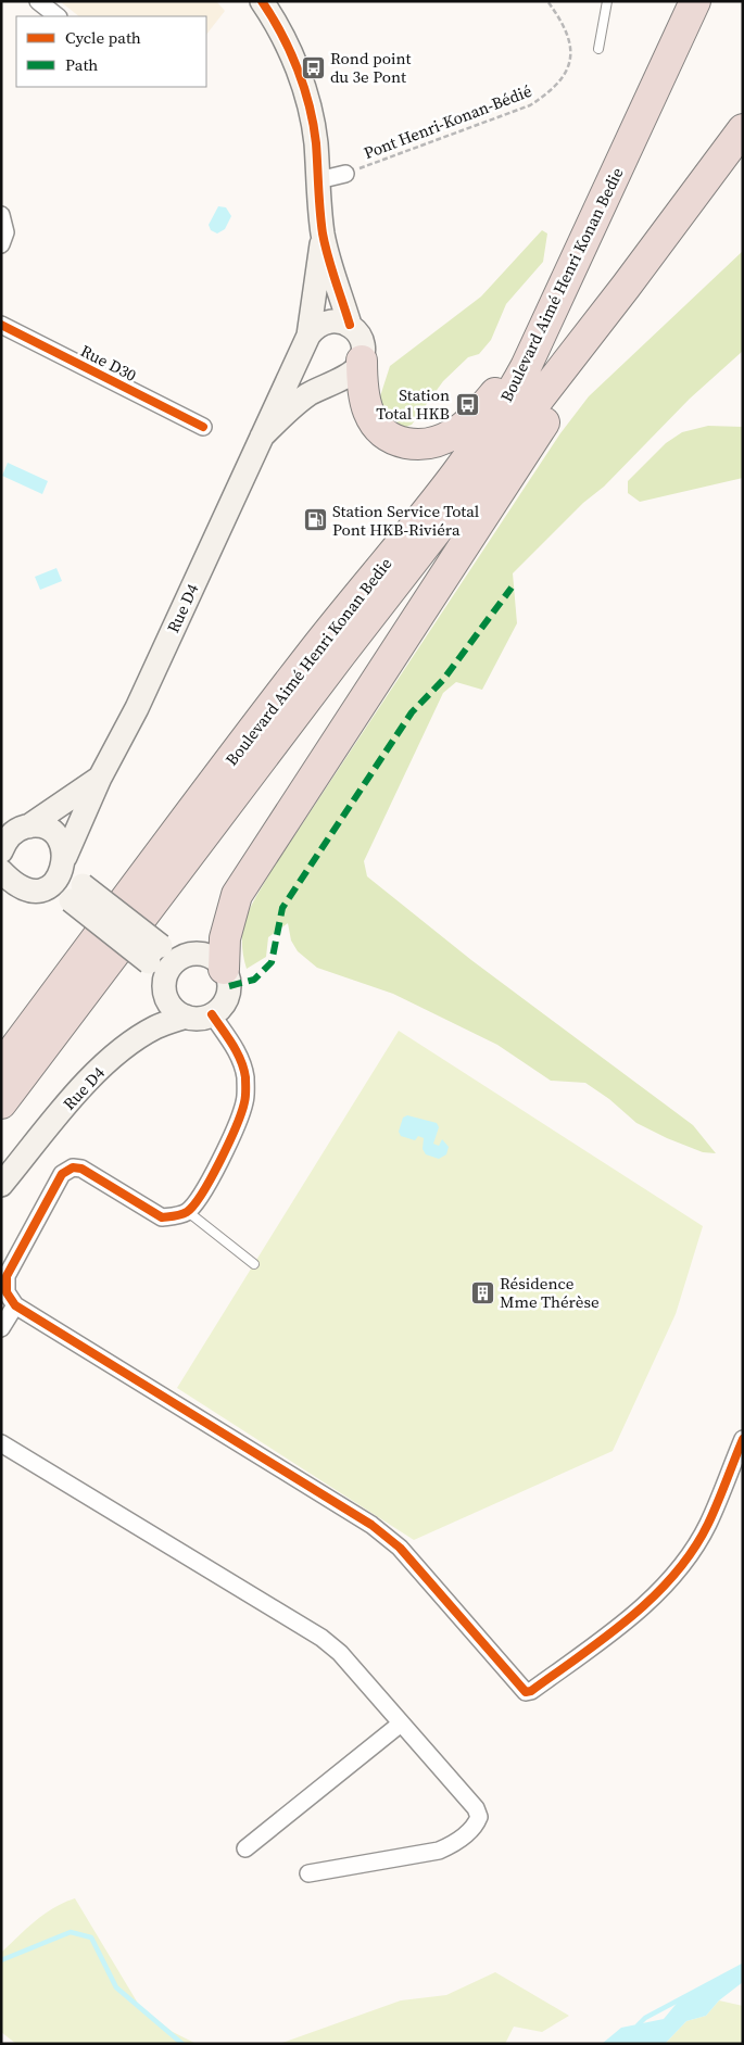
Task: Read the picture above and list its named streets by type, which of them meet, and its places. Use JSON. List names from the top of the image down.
{
  "streets": {
    "highway": ["Boulevard Aimé Henri Konan Bedie"],
    "main road": ["Rue D4"],
    "street": ["Rue D30"],
    "path": ["Pont Henri-Konan-Bédié"]
  },
  "places": {
    "bus stop": ["Rond point du 3e Pont", "Station Total HKB"],
    "fuel station": ["Station Service Total Pont HKB-Riviéra"],
    "building": ["Résidence Mme Thérèse"]
  },
  "legend": ["Cycle path", "Path"]
}
